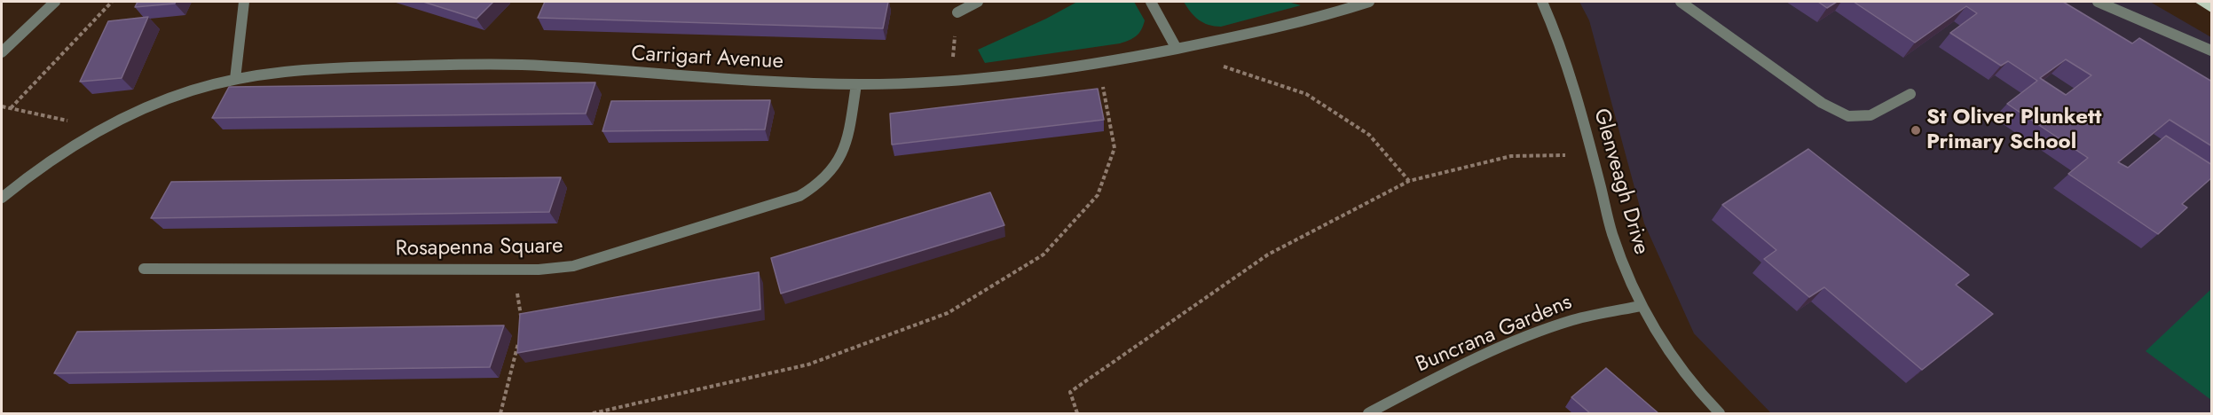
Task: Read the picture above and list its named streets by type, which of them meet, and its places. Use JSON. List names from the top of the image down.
{
  "streets": {
    "street": [
      "Carrigart Avenue",
      "Glenveagh Drive",
      "Rosapenna Square",
      "Buncrana Gardens"
    ]
  },
  "crossings": [
    ["Carrigart Avenue", "Rosapenna Square"],
    ["Glenveagh Drive", "Buncrana Gardens"]
  ],
  "places": ["St Oliver Plunkett Primary School"]
}
